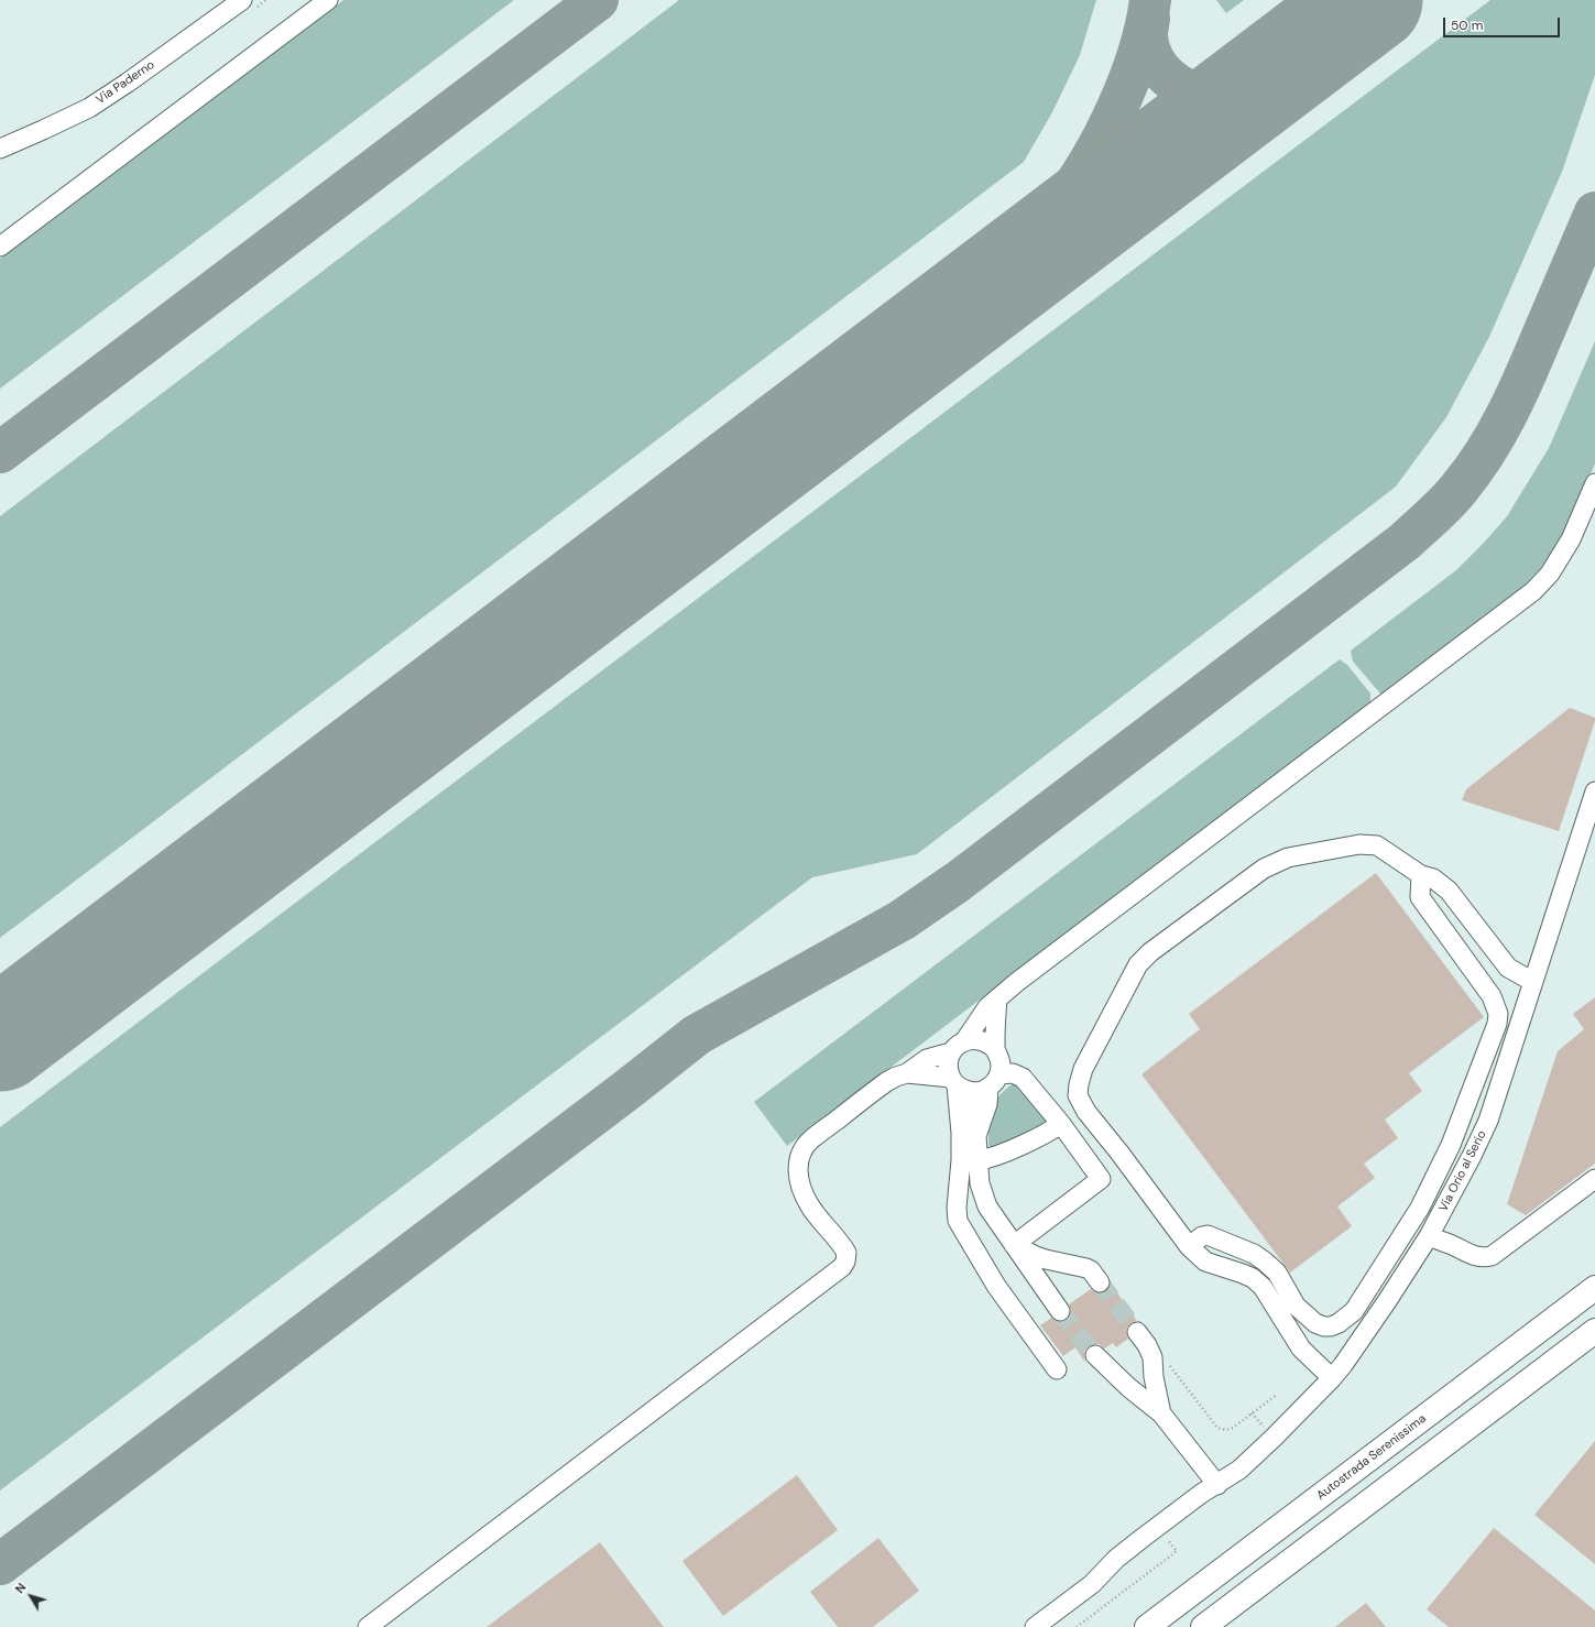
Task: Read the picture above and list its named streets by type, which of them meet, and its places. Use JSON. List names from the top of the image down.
{
  "streets": {
    "highway": ["Autostrada Serenissima"],
    "street": ["Via Paderno", "Via Orio al Serio"]
  },
  "scale_bar": "50 m",
  "north": "top left"
}
